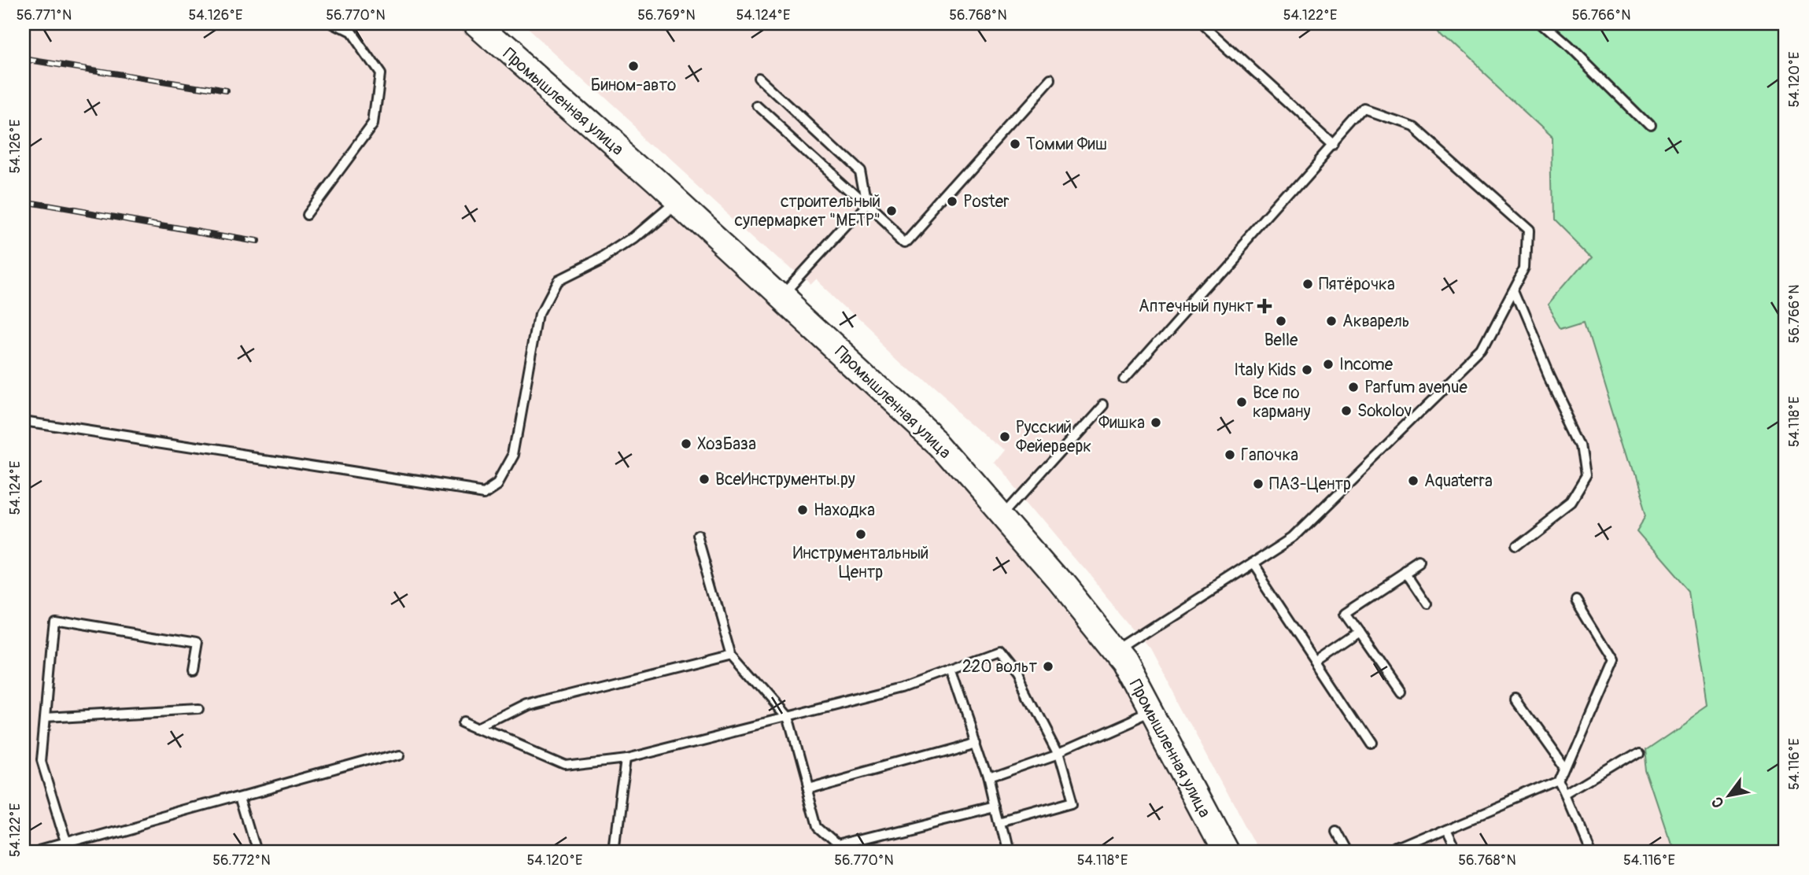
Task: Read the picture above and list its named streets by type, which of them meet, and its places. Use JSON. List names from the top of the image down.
{
  "streets": {
    "main road": ["Промышленная улица"]
  },
  "places": {
    "other": [
      "Бином-авто",
      "Томми Фиш",
      "Poster",
      "строительный супермаркет \"МЕТР\"",
      "Пятёрочка",
      "Belle",
      "Акварель",
      "Income",
      "Italy Kids",
      "Parfum avenue",
      "Все по карману",
      "Sokolov",
      "Фишка",
      "Русский Фейерверк",
      "ХозБаза",
      "Гапочка",
      "ВсеИнструменты.ру",
      "Aquaterra",
      "ПАЗ-Центр",
      "Находка",
      "Инструментальный Центр",
      "220 вольт"
    ],
    "health": ["Аптечный пункт"]
  },
  "north": "bottom left",
  "coordinates": [
    "56.771°N",
    "54.126°E",
    "56.770°N",
    "56.769°N",
    "54.124°E",
    "56.768°N",
    "54.122°E",
    "56.766°N",
    "54.120°E",
    "54.118°E",
    "54.116°E",
    "56.772°N"
  ]
}
